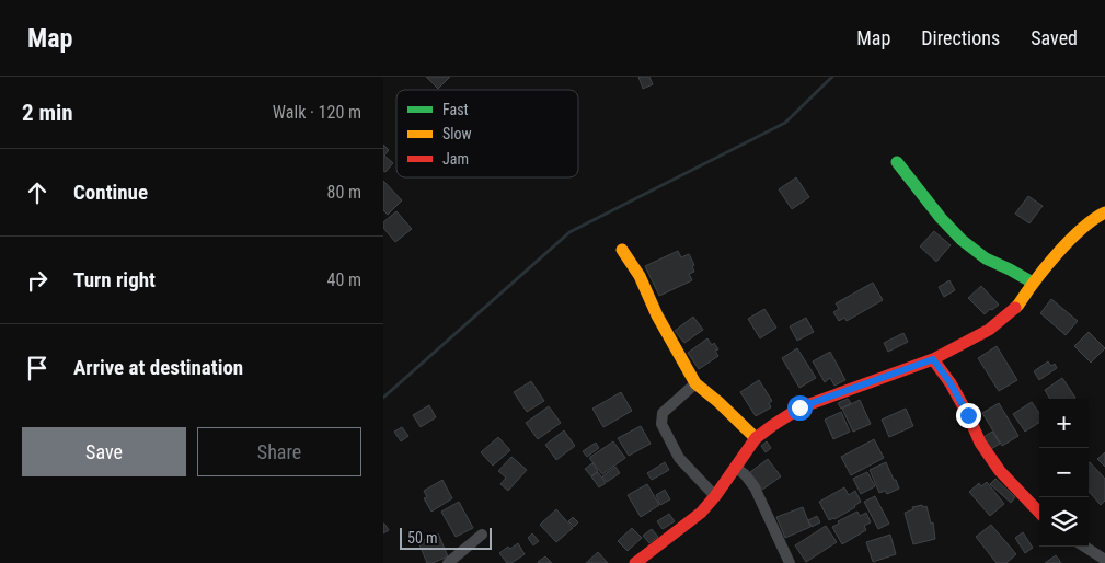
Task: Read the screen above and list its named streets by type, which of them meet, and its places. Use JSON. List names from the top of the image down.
{
  "legend": ["Fast", "Slow", "Jam"],
  "scale_bar": "50 m",
  "page": {
    "header": "Map",
    "nav": ["Map", "Directions", "Saved"],
    "heading": ["2 min", "Walk · 120 m"],
    "list": [
      ["Continue", "80 m"],
      ["Turn right", "40 m"],
      "Arrive at destination"
    ],
    "map_buttons": ["+", "−"],
    "buttons": ["Save", "Share"],
    "scale": "50 m"
  }
}
